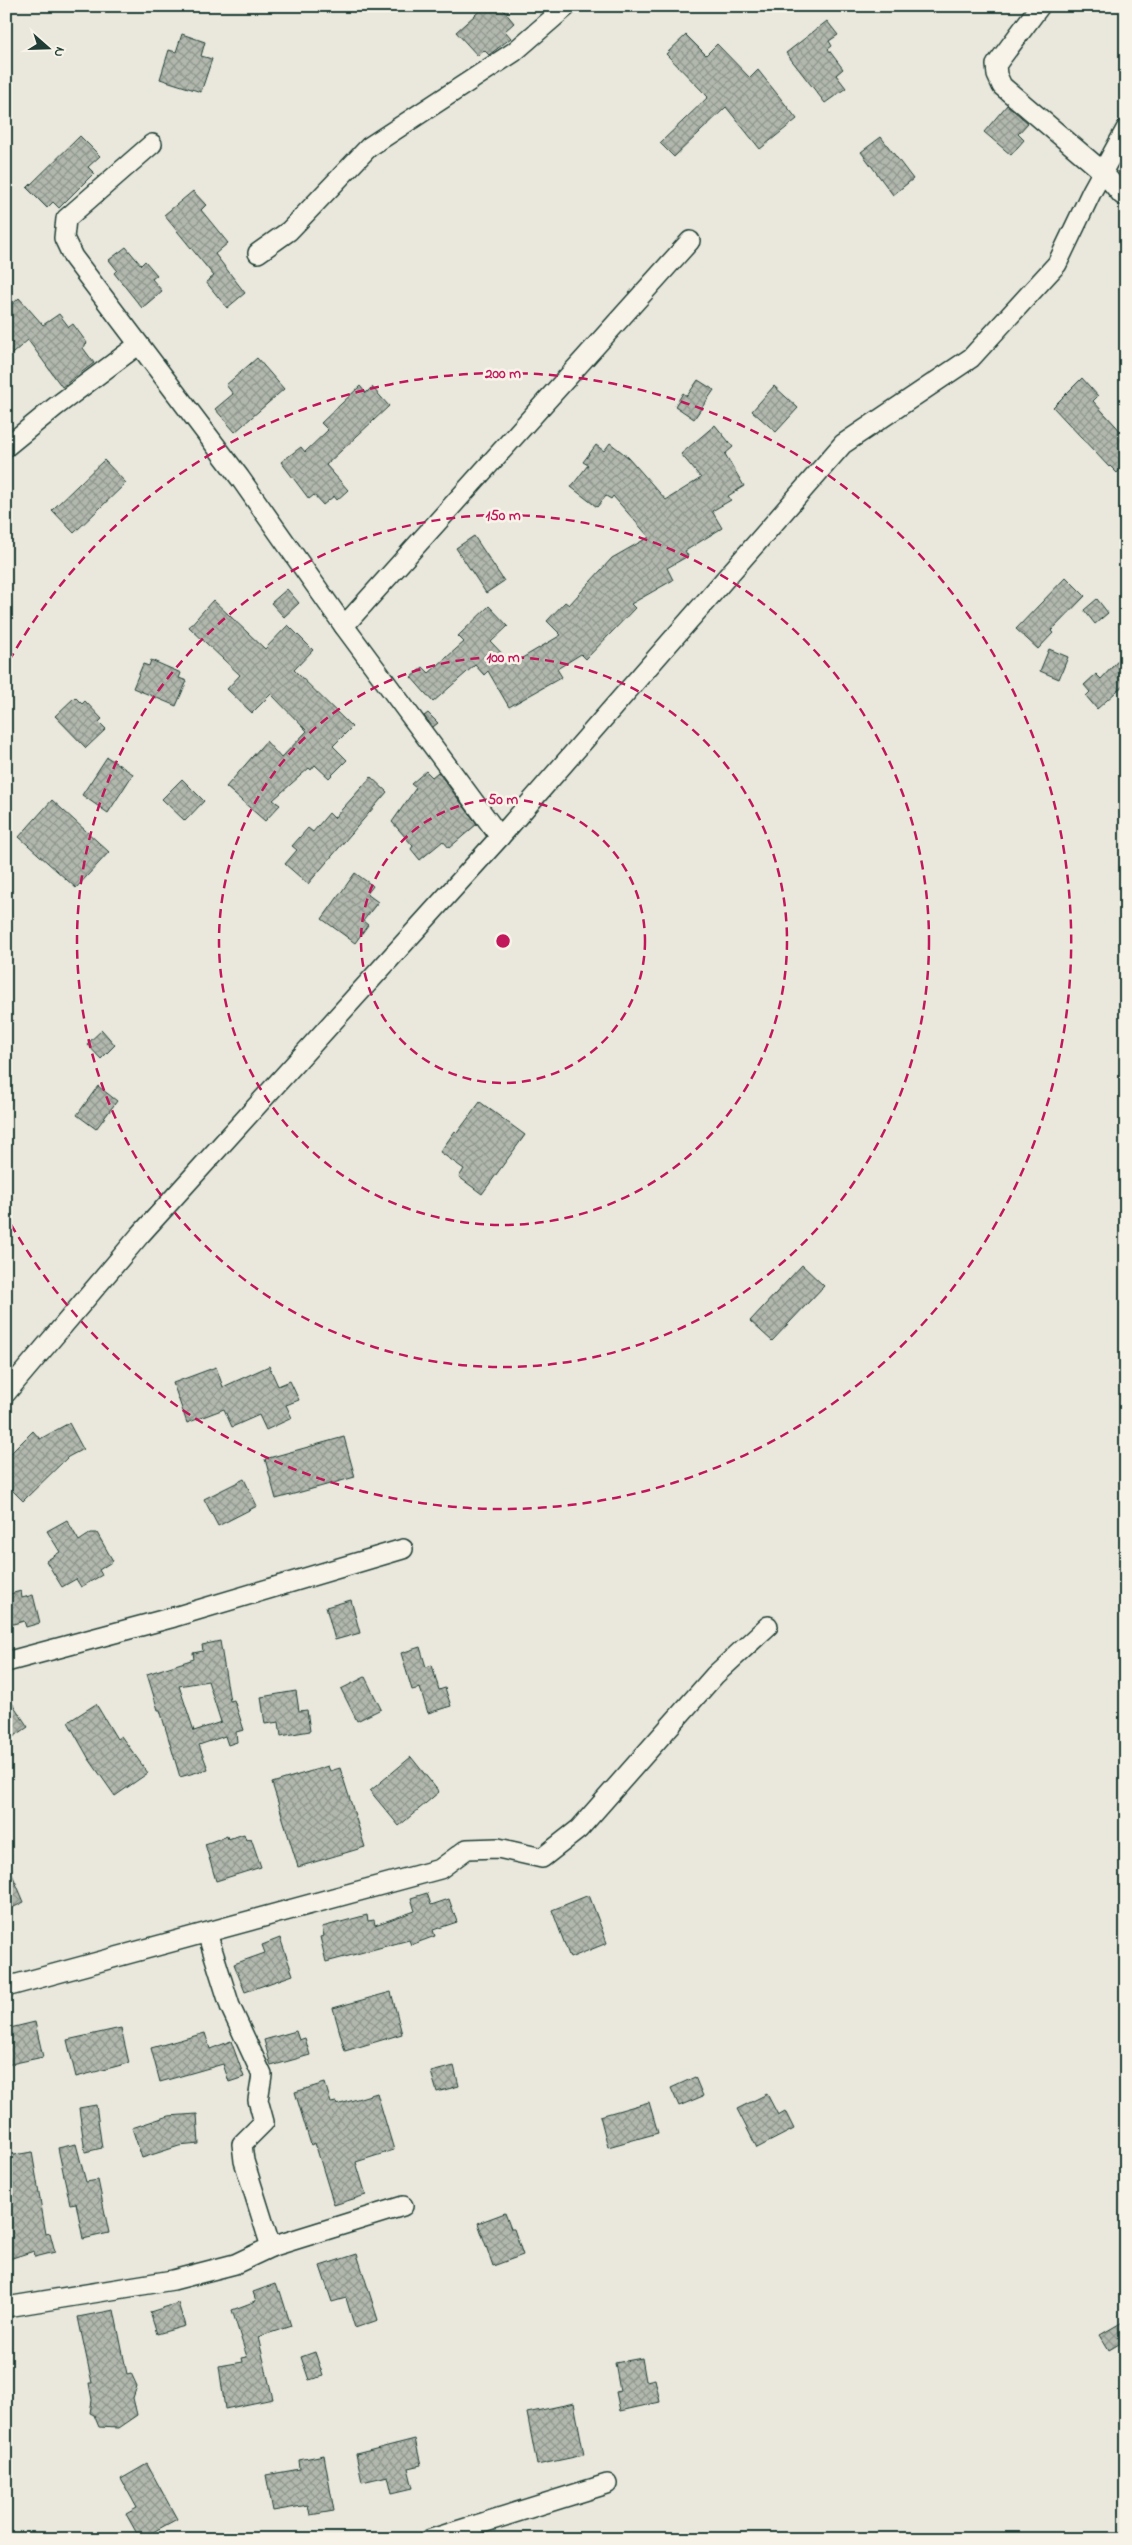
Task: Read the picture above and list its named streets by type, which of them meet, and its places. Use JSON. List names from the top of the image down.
{
  "north": "right",
  "rings": [
    "200 m",
    "150 m",
    "100 m",
    "50 m"
  ]
}
